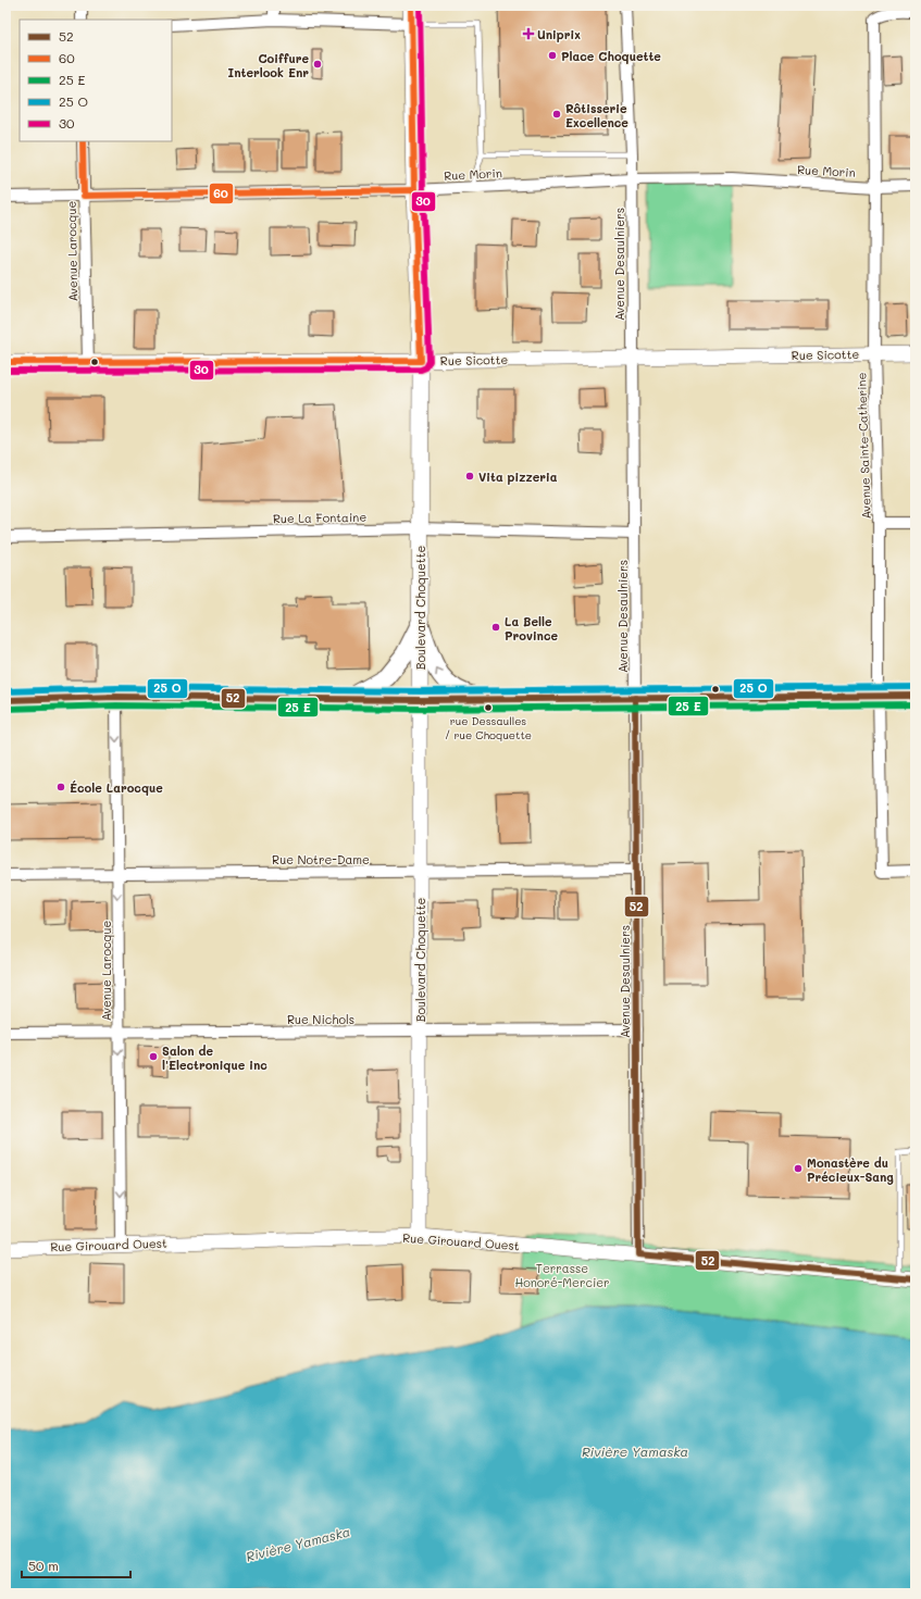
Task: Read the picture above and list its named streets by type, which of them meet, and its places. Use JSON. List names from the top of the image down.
{
  "streets": {
    "main road": ["Boulevard Choquette"],
    "street": [
      "Rue Morin",
      "Avenue Larocque",
      "Avenue Desaulniers",
      "Rue Sicotte",
      "Avenue Sainte-Catherine",
      "Rue La Fontaine",
      "Rue Notre-Dame",
      "Rue Nichols",
      "Rue Girouard Ouest"
    ]
  },
  "crossings": [
    ["Rue Morin", "Avenue Larocque"],
    ["Rue Morin", "Avenue Desaulniers"],
    ["Rue Morin", "Avenue Sainte-Catherine"],
    ["Rue Morin", "Boulevard Choquette"],
    ["Avenue Larocque", "Rue Sicotte"],
    ["Avenue Larocque", "Rue Notre-Dame"],
    ["Avenue Larocque", "Rue Nichols"],
    ["Avenue Larocque", "Rue Girouard Ouest"],
    ["Avenue Desaulniers", "Rue Sicotte"],
    ["Avenue Desaulniers", "Rue La Fontaine"],
    ["Avenue Desaulniers", "Rue Notre-Dame"],
    ["Avenue Desaulniers", "Rue Nichols"],
    ["Avenue Desaulniers", "Rue Girouard Ouest"],
    ["Rue Sicotte", "Avenue Sainte-Catherine"],
    ["Rue Sicotte", "Boulevard Choquette"],
    ["Rue La Fontaine", "Boulevard Choquette"],
    ["Boulevard Choquette", "Rue Notre-Dame"],
    ["Boulevard Choquette", "Rue Nichols"],
    ["Boulevard Choquette", "Rue Girouard Ouest"]
  ],
  "one_way": ["Avenue Larocque"],
  "water": ["Rivière Yamaska"],
  "parks": ["Terrasse Honoré-Mercier"],
  "places": {
    "health": ["Uniprix"],
    "other": [
      "Place Choquette",
      "Coiffure Interlook Enr",
      "Rôtisserie Excellence",
      "Vita pizzeria",
      "La Belle Province",
      "rue Dessaulles / rue Choquette",
      "École Larocque",
      "Salon de l'Electronique inc",
      "Monastère du Précieux-Sang"
    ]
  },
  "lines": ["transit line 60", "transit line 30", "transit line 52"],
  "legend": [
    "52",
    "60",
    "25 E",
    "25 O",
    "30"
  ],
  "scale_bar": "50 m"
}
